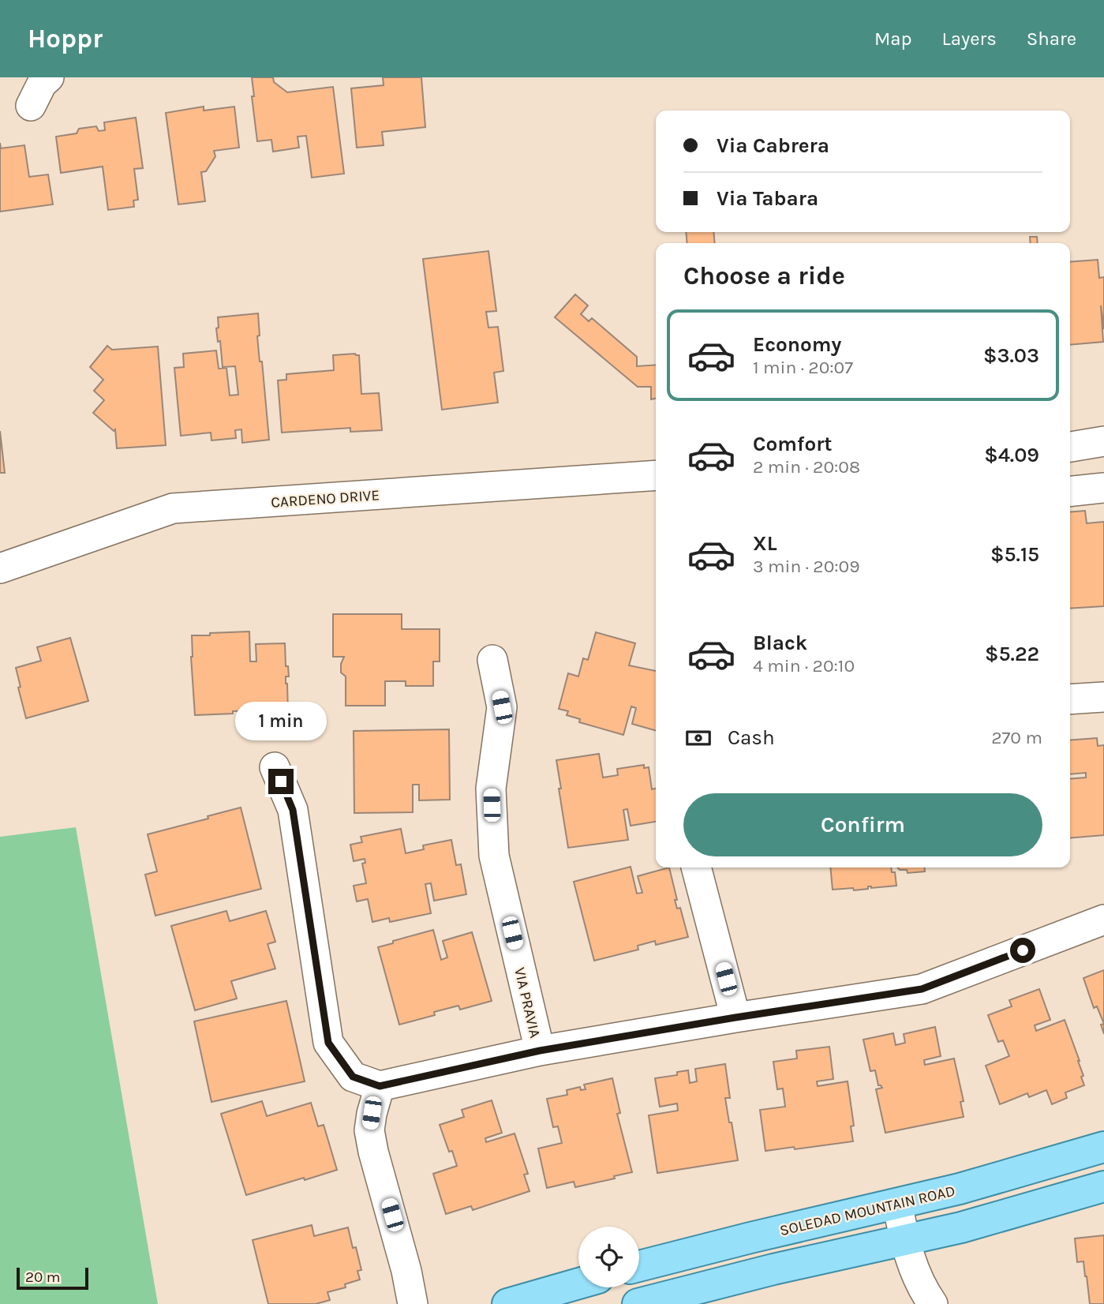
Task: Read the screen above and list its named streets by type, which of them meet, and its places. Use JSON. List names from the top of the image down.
{
  "streets": {
    "main road": ["SOLEDAD MOUNTAIN ROAD"],
    "street": ["CARDENO DRIVE", "VIA PRAVIA"]
  },
  "scale_bar": "20 m",
  "page": {
    "header": "Hoppr",
    "nav": ["Map", "Layers", "Share"],
    "banner": ["Via Cabrera", "Via Tabara"],
    "heading": "Choose a ride",
    "list": [
      {
        "name": "Economy",
        "note": "1 min · 20:07",
        "value": "$3.03"
      },
      {
        "name": "Comfort",
        "note": "2 min · 20:08",
        "value": "$4.09"
      },
      {
        "name": "XL",
        "note": "3 min · 20:09",
        "value": "$5.15"
      },
      {
        "name": "Black",
        "note": "4 min · 20:10",
        "value": "$5.22"
      }
    ],
    "bubble": "1 min",
    "pay": ["Cash", "270 m"],
    "buttons": "Confirm",
    "scale": "20 m"
  }
}
